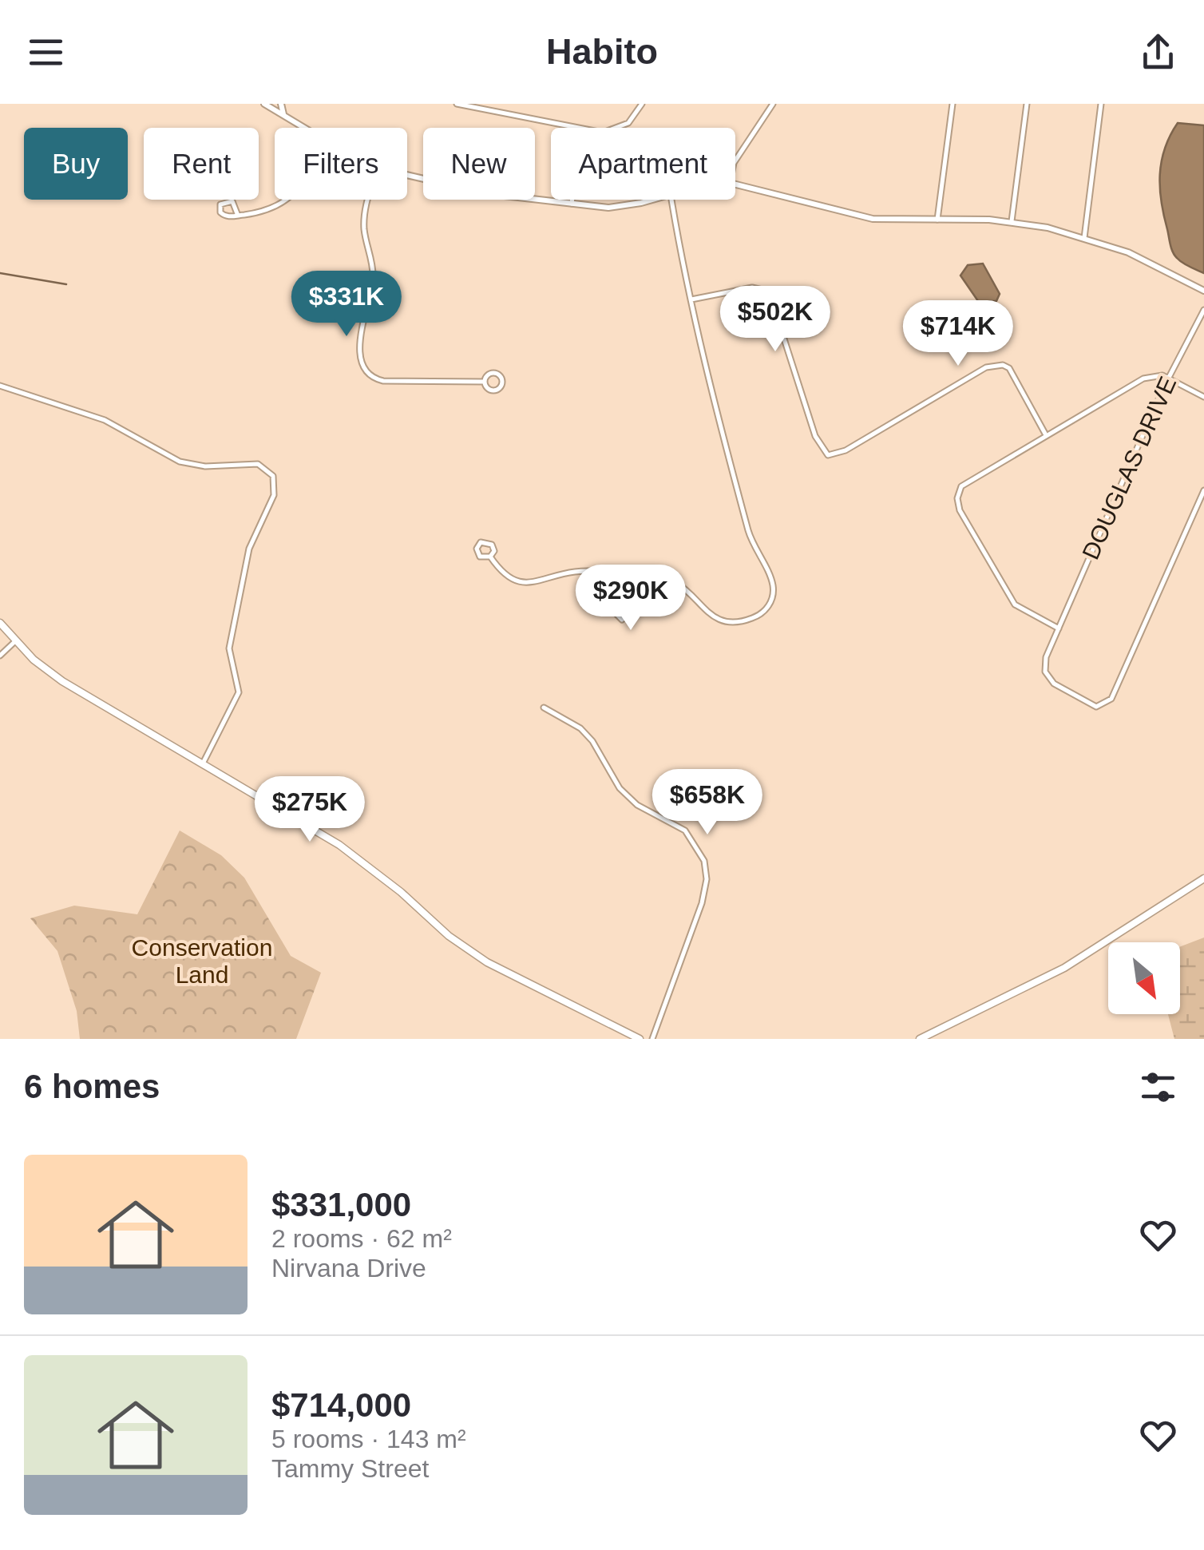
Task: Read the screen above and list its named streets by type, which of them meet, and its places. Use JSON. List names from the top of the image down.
{
  "streets": {
    "street": ["DOUGLAS DRIVE"]
  },
  "parks": ["Conservation Land"],
  "north": "bottom right",
  "page": {
    "header": "Habito",
    "chip": [
      "Buy",
      "Rent",
      "Filters",
      "New",
      "Apartment"
    ],
    "price": [
      "$331K",
      "$502K",
      "$714K",
      "$290K",
      "$658K",
      "$275K"
    ],
    "heading": "6 homes",
    "list": [
      {
        "name": "$331,000",
        "note": "2 rooms · 62 m² · Nirvana Drive"
      },
      {
        "name": "$714,000",
        "note": "5 rooms · 143 m² · Tammy Street"
      }
    ]
  }
}
